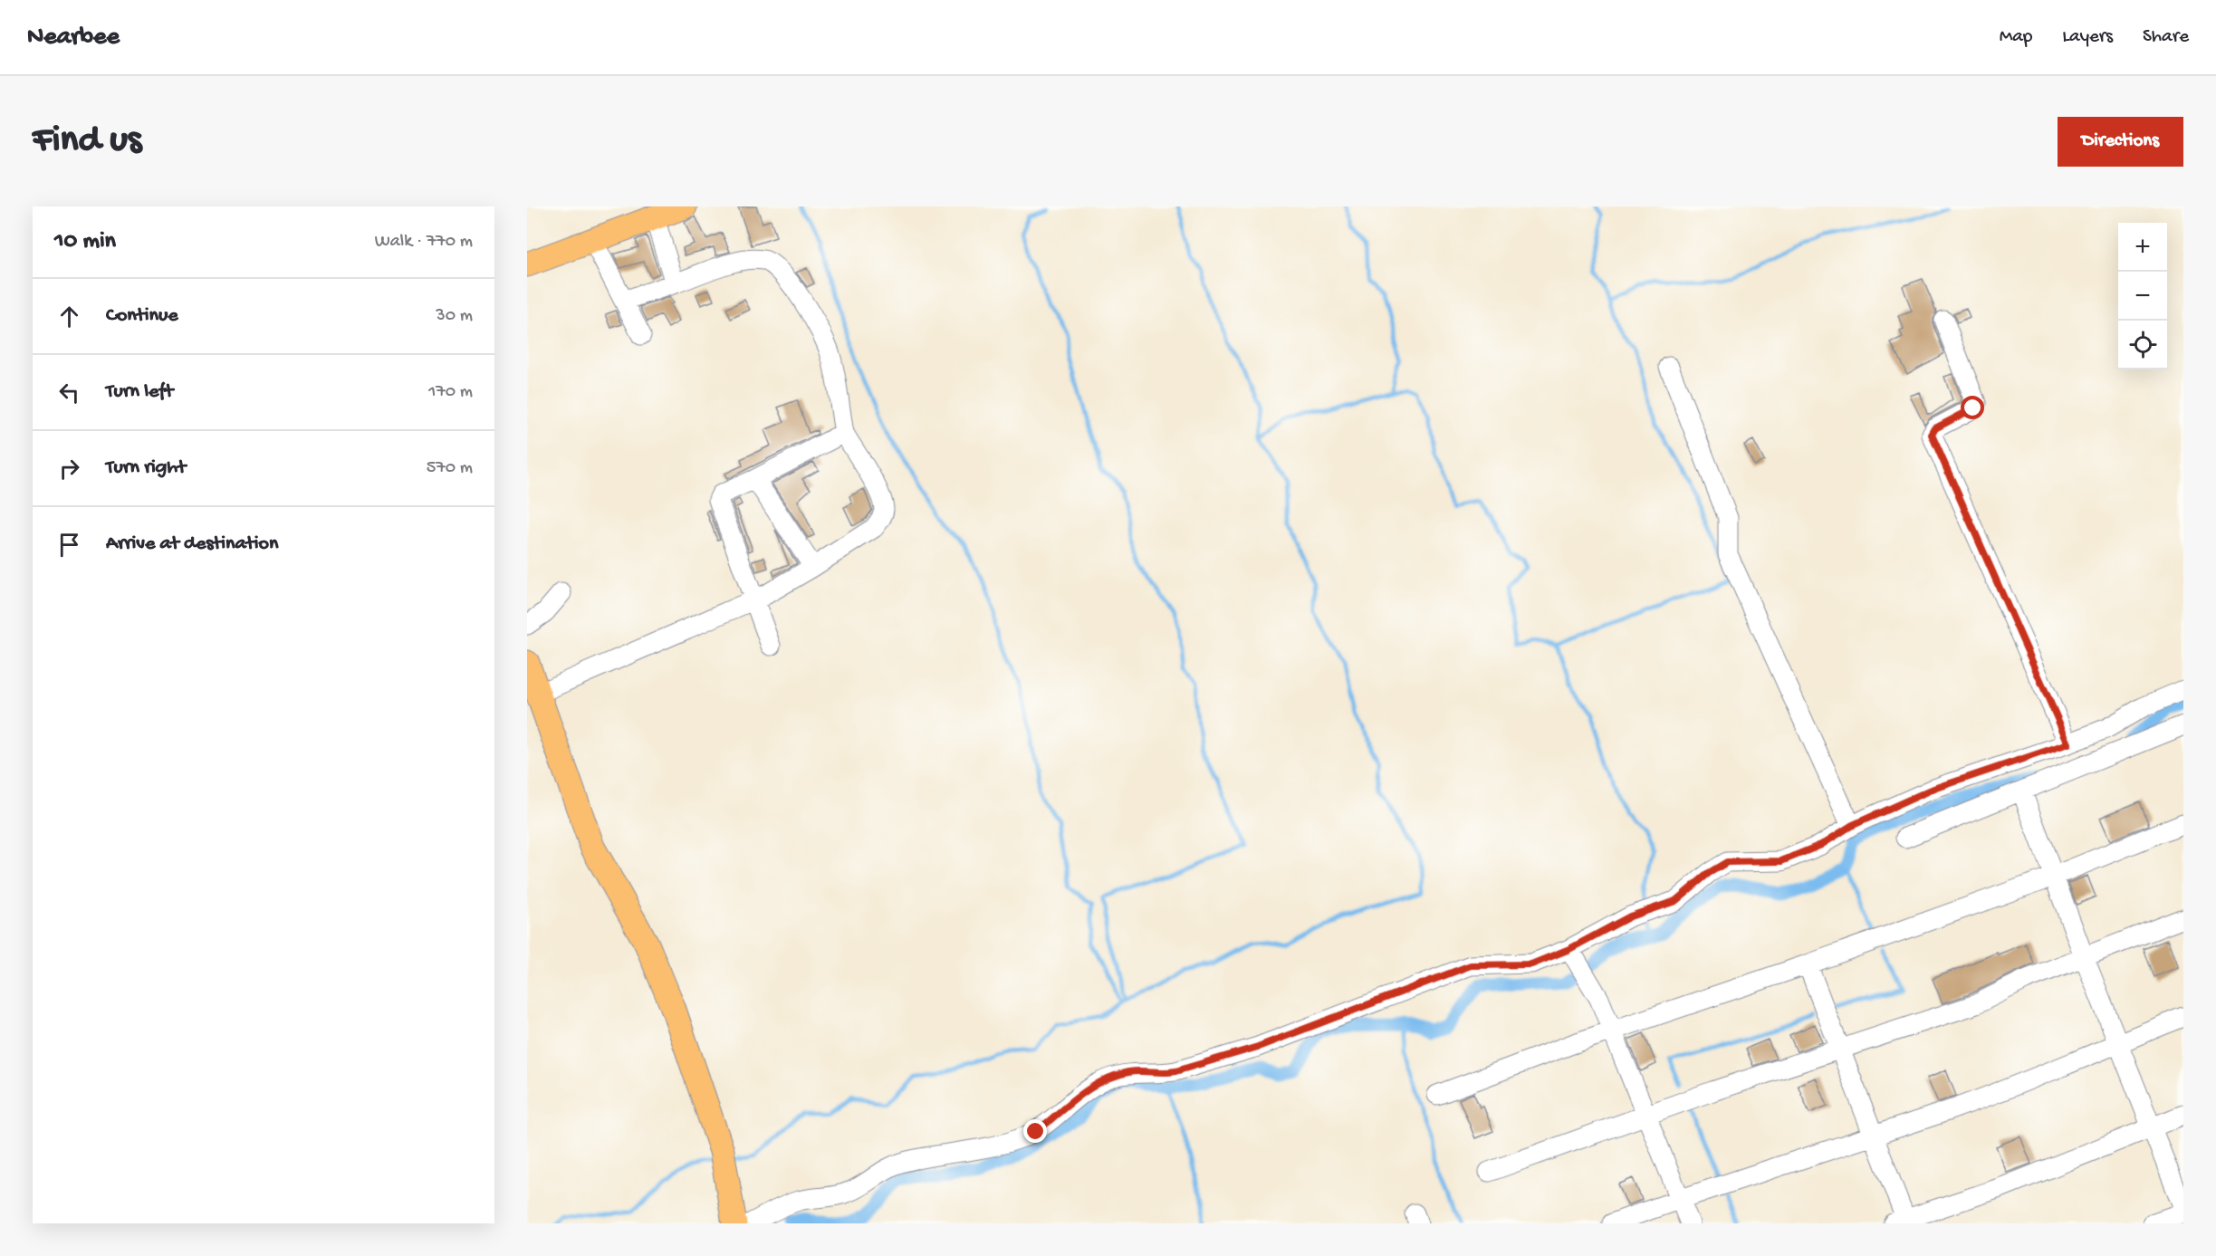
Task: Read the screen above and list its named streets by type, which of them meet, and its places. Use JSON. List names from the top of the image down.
{
  "page": {
    "header": "Nearbee",
    "nav": ["Map", "Layers", "Share"],
    "buttons": "Directions",
    "title": "Find us",
    "heading": ["10 min", "Walk · 770 m"],
    "map_buttons": ["+", "−"],
    "list": [
      ["Continue", "30 m"],
      ["Turn left", "170 m"],
      ["Turn right", "570 m"],
      "Arrive at destination"
    ]
  }
}
